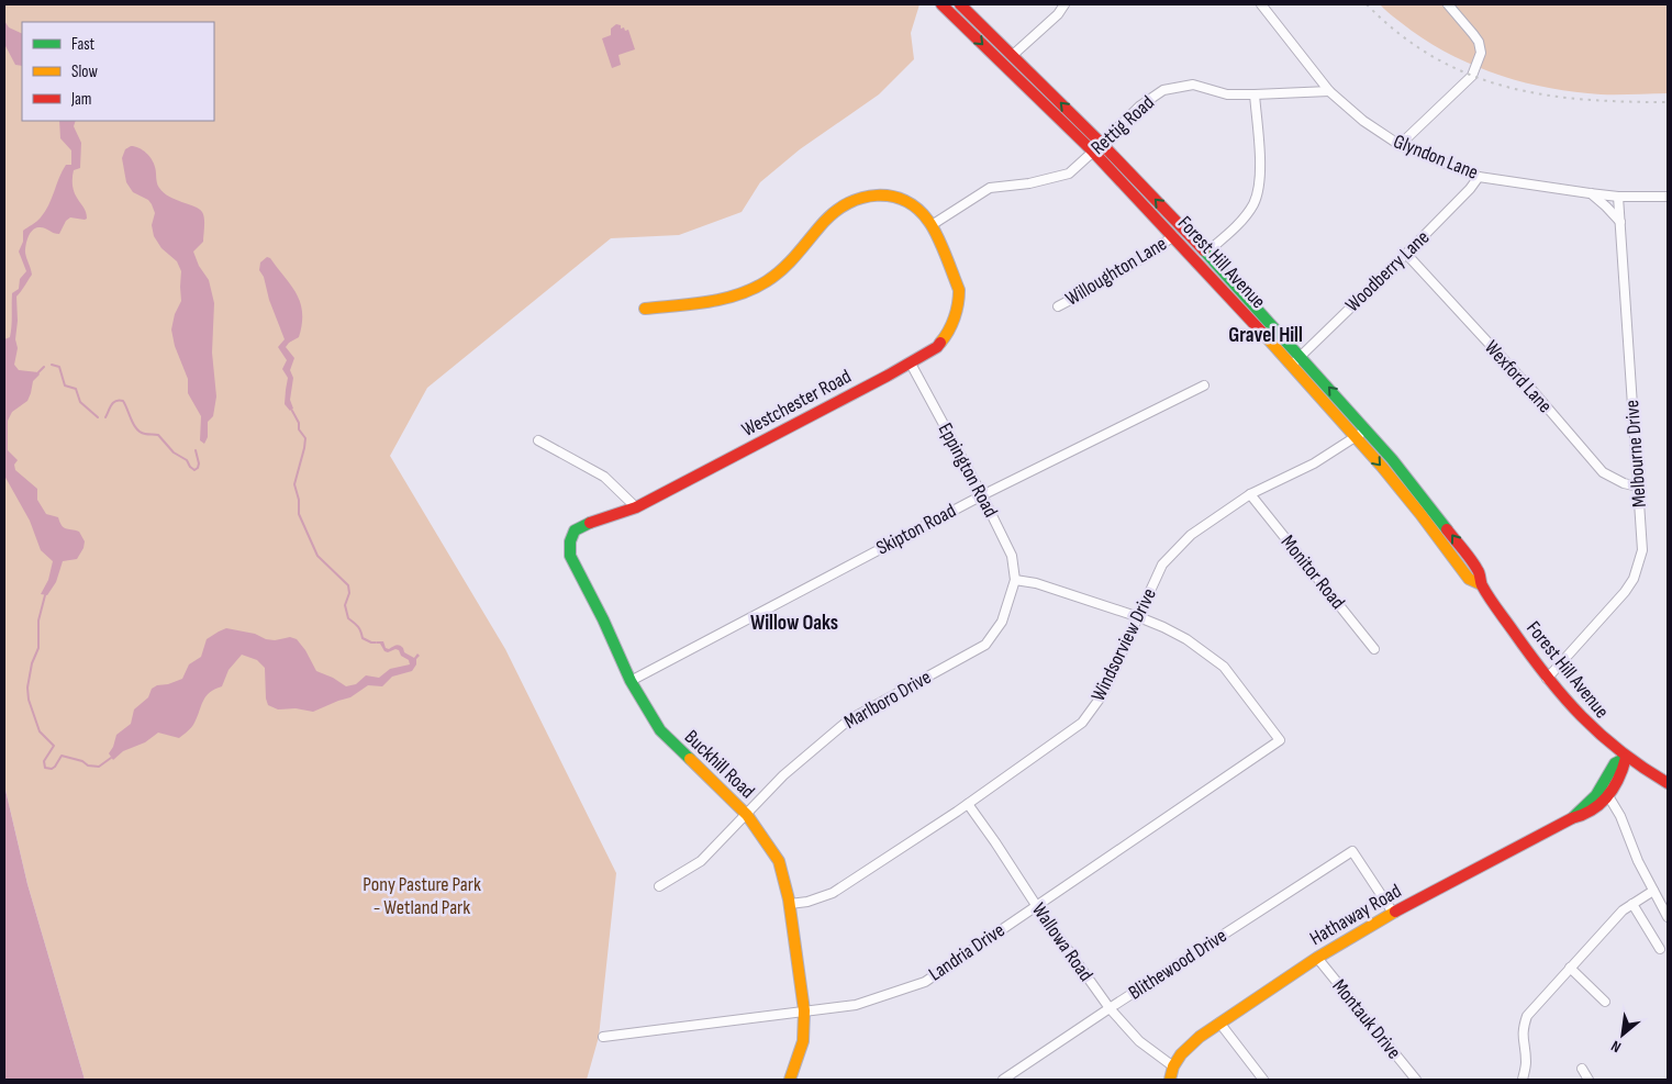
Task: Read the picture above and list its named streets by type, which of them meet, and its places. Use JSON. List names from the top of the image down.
{
  "streets": {
    "street": [
      "Rettig Road",
      "Glyndon Lane",
      "Forest Hill Avenue",
      "Willoughton Lane",
      "Woodberry Lane",
      "Wexford Lane",
      "Westchester Road",
      "Melbourne Drive",
      "Eppington Road",
      "Skipton Road",
      "Monitor Road",
      "Windsorview Drive",
      "Marlboro Drive",
      "Buckhill Road",
      "Hathaway Road",
      "Wallowa Road",
      "Landria Drive",
      "Blithewood Drive",
      "Montauk Drive"
    ]
  },
  "crossings": [
    ["Rettig Road", "Glyndon Lane"],
    ["Rettig Road", "Forest Hill Avenue"],
    ["Rettig Road", "Westchester Road"],
    ["Glyndon Lane", "Woodberry Lane"],
    ["Glyndon Lane", "Melbourne Drive"],
    ["Forest Hill Avenue", "Willoughton Lane"],
    ["Forest Hill Avenue", "Woodberry Lane"],
    ["Forest Hill Avenue", "Melbourne Drive"],
    ["Forest Hill Avenue", "Windsorview Drive"],
    ["Forest Hill Avenue", "Hathaway Road"],
    ["Woodberry Lane", "Wexford Lane"],
    ["Wexford Lane", "Melbourne Drive"],
    ["Westchester Road", "Eppington Road"],
    ["Westchester Road", "Buckhill Road"],
    ["Eppington Road", "Skipton Road"],
    ["Eppington Road", "Marlboro Drive"],
    ["Skipton Road", "Buckhill Road"],
    ["Monitor Road", "Windsorview Drive"],
    ["Windsorview Drive", "Buckhill Road"],
    ["Windsorview Drive", "Wallowa Road"],
    ["Windsorview Drive", "Landria Drive"],
    ["Marlboro Drive", "Buckhill Road"],
    ["Buckhill Road", "Landria Drive"],
    ["Hathaway Road", "Wallowa Road"],
    ["Hathaway Road", "Blithewood Drive"],
    ["Hathaway Road", "Montauk Drive"],
    ["Wallowa Road", "Landria Drive"],
    ["Wallowa Road", "Blithewood Drive"]
  ],
  "districts": ["Gravel Hill", "Willow Oaks"],
  "parks": ["Pony Pasture Park - Wetland Park"],
  "legend": ["Fast", "Slow", "Jam"],
  "north": "bottom left"
}
